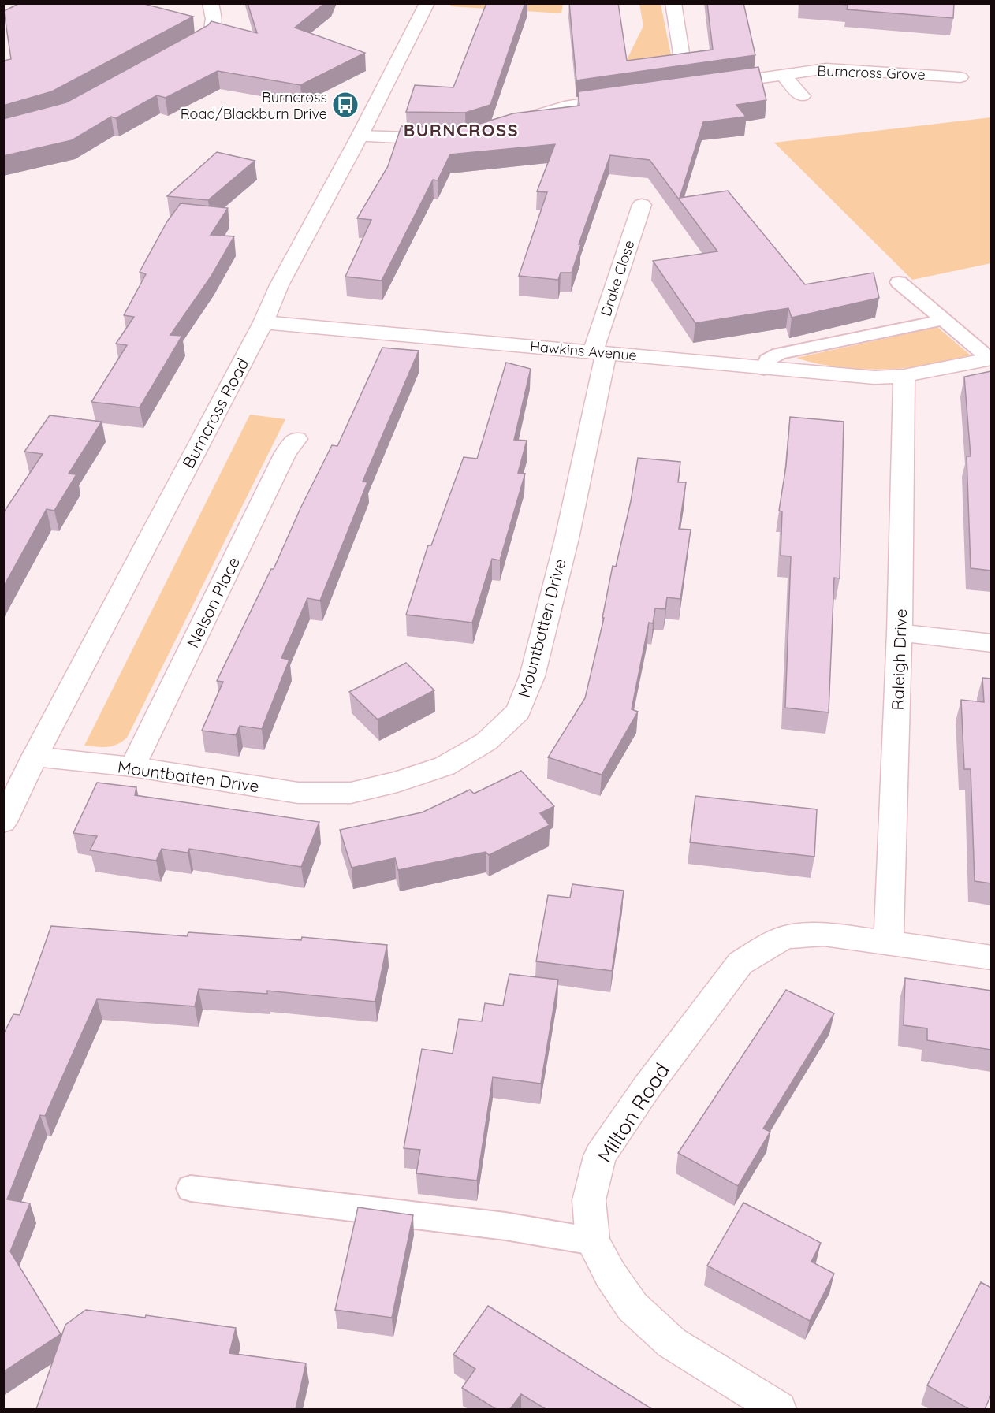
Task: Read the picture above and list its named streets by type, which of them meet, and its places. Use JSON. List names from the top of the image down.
{
  "streets": {
    "street": [
      "Burncross Grove",
      "Drake Close",
      "Hawkins Avenue",
      "Burncross Road",
      "Nelson Place",
      "Mountbatten Drive",
      "Raleigh Drive",
      "Milton Road"
    ]
  },
  "crossings": [
    ["Drake Close", "Hawkins Avenue"],
    ["Drake Close", "Mountbatten Drive"],
    ["Hawkins Avenue", "Burncross Road"],
    ["Hawkins Avenue", "Mountbatten Drive"],
    ["Hawkins Avenue", "Raleigh Drive"],
    ["Burncross Road", "Mountbatten Drive"],
    ["Nelson Place", "Mountbatten Drive"],
    ["Raleigh Drive", "Milton Road"]
  ],
  "districts": ["BURNCROSS"],
  "places": {
    "bus stop": ["Burncross Road/Blackburn Drive"]
  }
}
